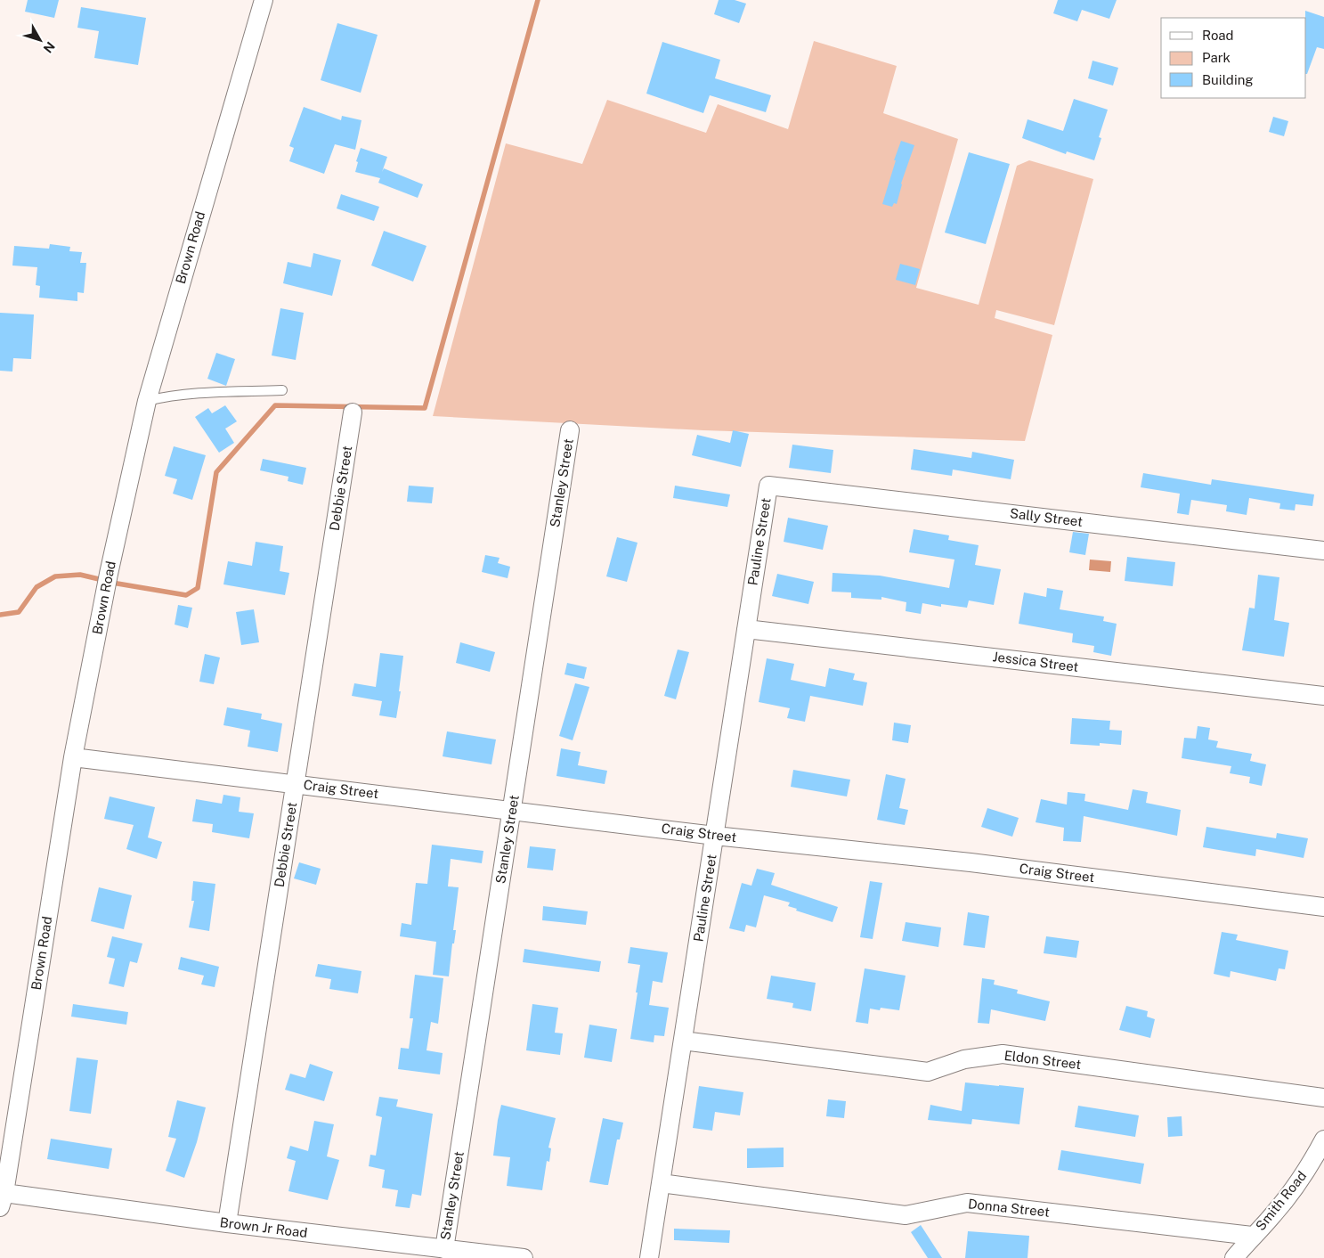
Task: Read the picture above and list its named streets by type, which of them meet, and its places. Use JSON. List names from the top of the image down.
{
  "streets": {
    "street": [
      "Brown Road",
      "Stanley Street",
      "Debbie Street",
      "Sally Street",
      "Pauline Street",
      "Jessica Street",
      "Craig Street",
      "Eldon Street",
      "Smith Road",
      "Donna Street",
      "Brown Jr Road"
    ]
  },
  "crossings": [
    ["Brown Road", "Craig Street"],
    ["Brown Road", "Brown Jr Road"],
    ["Stanley Street", "Craig Street"],
    ["Stanley Street", "Brown Jr Road"],
    ["Debbie Street", "Craig Street"],
    ["Debbie Street", "Brown Jr Road"],
    ["Sally Street", "Pauline Street"],
    ["Pauline Street", "Jessica Street"],
    ["Pauline Street", "Craig Street"],
    ["Pauline Street", "Eldon Street"],
    ["Pauline Street", "Donna Street"],
    ["Smith Road", "Donna Street"]
  ],
  "legend": ["Road", "Park", "Building"],
  "north": "bottom right"
}
